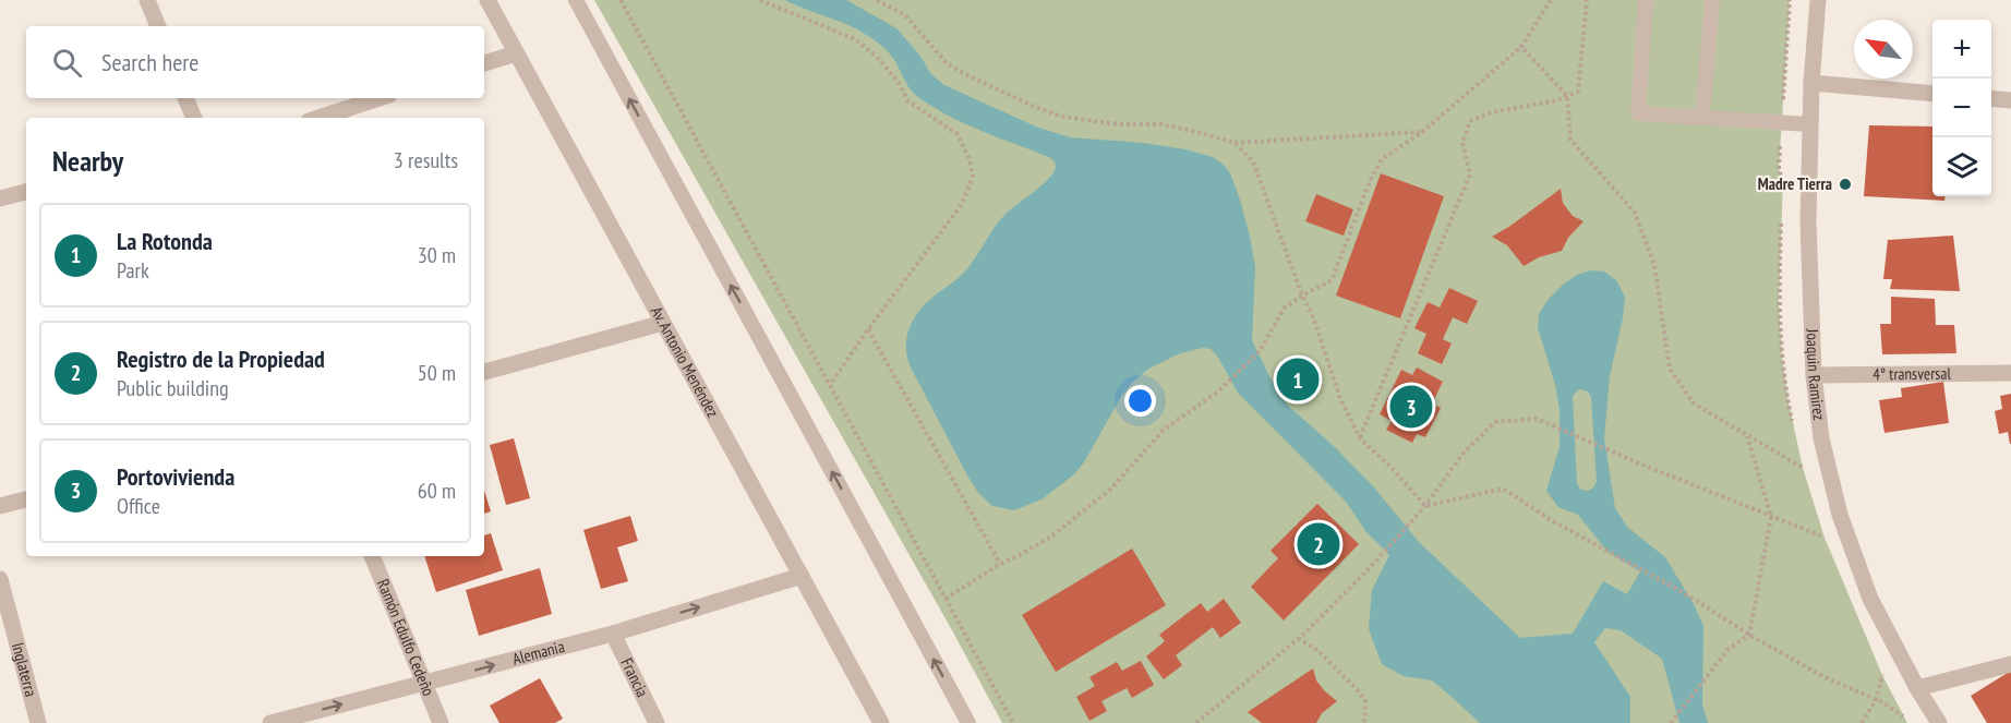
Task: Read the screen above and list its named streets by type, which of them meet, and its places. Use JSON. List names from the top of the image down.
{
  "streets": {
    "street": [
      "Av. Antonio Menéndez",
      "Joaquin Ramirez",
      "4° transversal",
      "Ramón Edulfo Cedeño",
      "Alemania",
      "Inglaterra",
      "Francia"
    ]
  },
  "crossings": [
    ["Av. Antonio Menéndez", "Alemania"],
    ["Joaquin Ramirez", "4° transversal"],
    ["Ramón Edulfo Cedeño", "Alemania"],
    ["Alemania", "Francia"]
  ],
  "one_way": ["Alemania"],
  "places": ["Madre Tierra"],
  "north": "top left",
  "page": {
    "map_buttons": ["+", "−"],
    "search": "Search here",
    "heading": ["Nearby", "3 results"],
    "list": [
      {
        "mark": "1",
        "name": "La Rotonda",
        "note": "Park",
        "value": "30 m"
      },
      {
        "mark": "2",
        "name": "Registro de la Propiedad",
        "note": "Public building",
        "value": "50 m"
      },
      {
        "mark": "3",
        "name": "Portovivienda",
        "note": "Office",
        "value": "60 m"
      }
    ],
    "pins": ["1", "3", "2"]
  }
}
